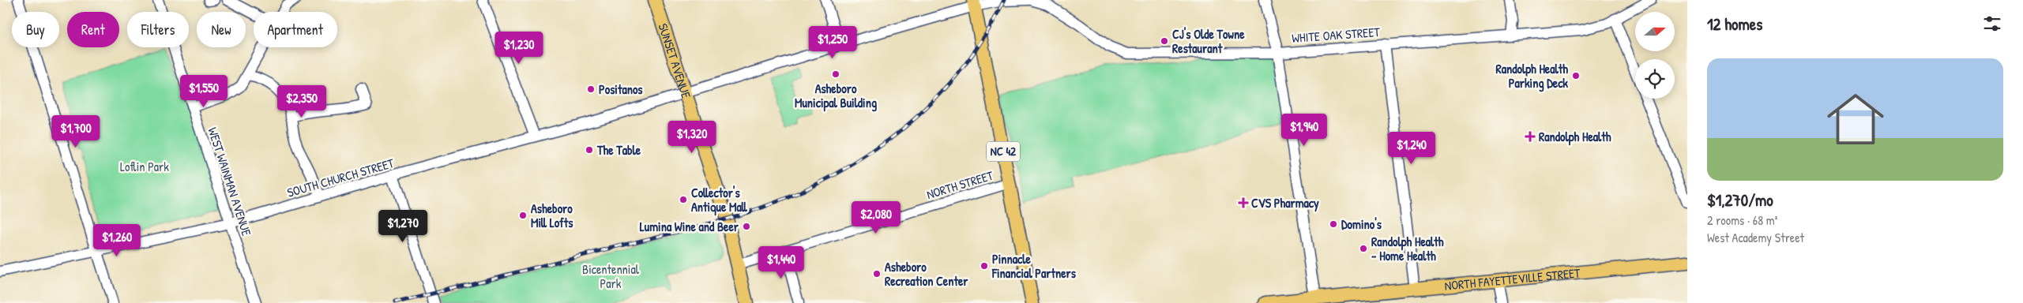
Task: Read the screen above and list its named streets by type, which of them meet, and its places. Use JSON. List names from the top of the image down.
{
  "streets": {
    "main road": ["SUNSET AVENUE", "NC 42", "NORTH FAYETTEVILLE STREET"],
    "street": [
      "WHITE OAK STREET",
      "SOUTH CHURCH STREET",
      "WEST WAINMAN AVENUE",
      "NORTH STREET"
    ]
  },
  "crossings": [
    ["WHITE OAK STREET", "NC 42"],
    ["WHITE OAK STREET", "SOUTH CHURCH STREET"],
    ["SUNSET AVENUE", "SOUTH CHURCH STREET"],
    ["SUNSET AVENUE", "NORTH STREET"],
    ["NC 42", "NORTH STREET"],
    ["SOUTH CHURCH STREET", "WEST WAINMAN AVENUE"]
  ],
  "parks": ["Loflin Park", "Bicentennial Park"],
  "places": {
    "other": [
      "CJ's Olde Towne Restaurant",
      "Asheboro Municipal Building",
      "Randolph Health Parking Deck",
      "Positanos",
      "The Table",
      "Collector's Antique Mall",
      "Asheboro Mill Lofts",
      "Domino's",
      "Lumina Wine and Beer",
      "Randolph Health - Home Health",
      "Pinnacle Financial Partners",
      "Asheboro Recreation Center"
    ],
    "health": ["Randolph Health", "CVS Pharmacy"]
  },
  "north": "right",
  "page": {
    "heading": "12 homes",
    "chip": [
      "Buy",
      "Rent",
      "Filters",
      "New",
      "Apartment"
    ],
    "price": [
      "$1,250",
      "$1,230",
      "$1,550",
      "$2,350",
      "$1,940",
      "$1,700",
      "$1,320",
      "$1,240",
      "$2,080",
      "$1,270",
      "$1,260",
      "$1,440"
    ],
    "list": [
      {
        "name": "$1,270/mo",
        "note": "2 rooms · 68 m² · West Academy Street"
      }
    ]
  }
}
